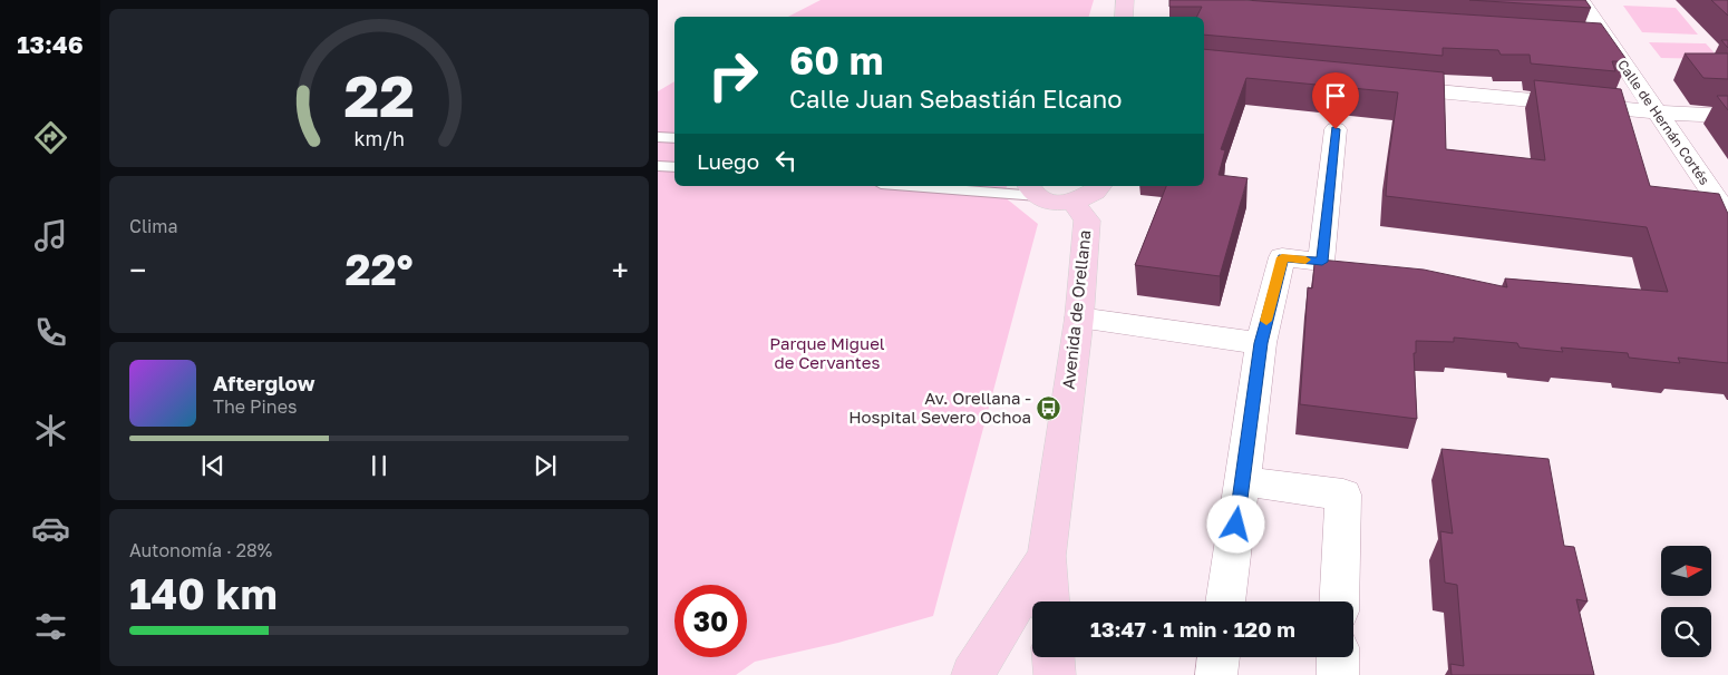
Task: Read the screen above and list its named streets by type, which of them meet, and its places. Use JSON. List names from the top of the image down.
{
  "streets": {
    "main road": ["Avenida de Orellana"],
    "street": ["Calle de Hernán Cortés"]
  },
  "parks": ["Parque Miguel de Cervantes"],
  "places": {
    "bus stop": ["Av. Orellana - Hospital Severo Ochoa"]
  },
  "north": "right",
  "page": {
    "tabs": "13:46",
    "turn": ["60 m", "Calle Juan Sebastián Elcano"],
    "then": "Luego",
    "tile": [
      "Clima",
      ["Autonomía · 28%", "140 km"]
    ],
    "heat": ["−", "22°", "+"],
    "song": ["Afterglow", "The Pines"],
    "limit": "30",
    "trip": "13:47 · 1 min · 120 m",
    "gauge": ["22", "km/h"]
  }
}
